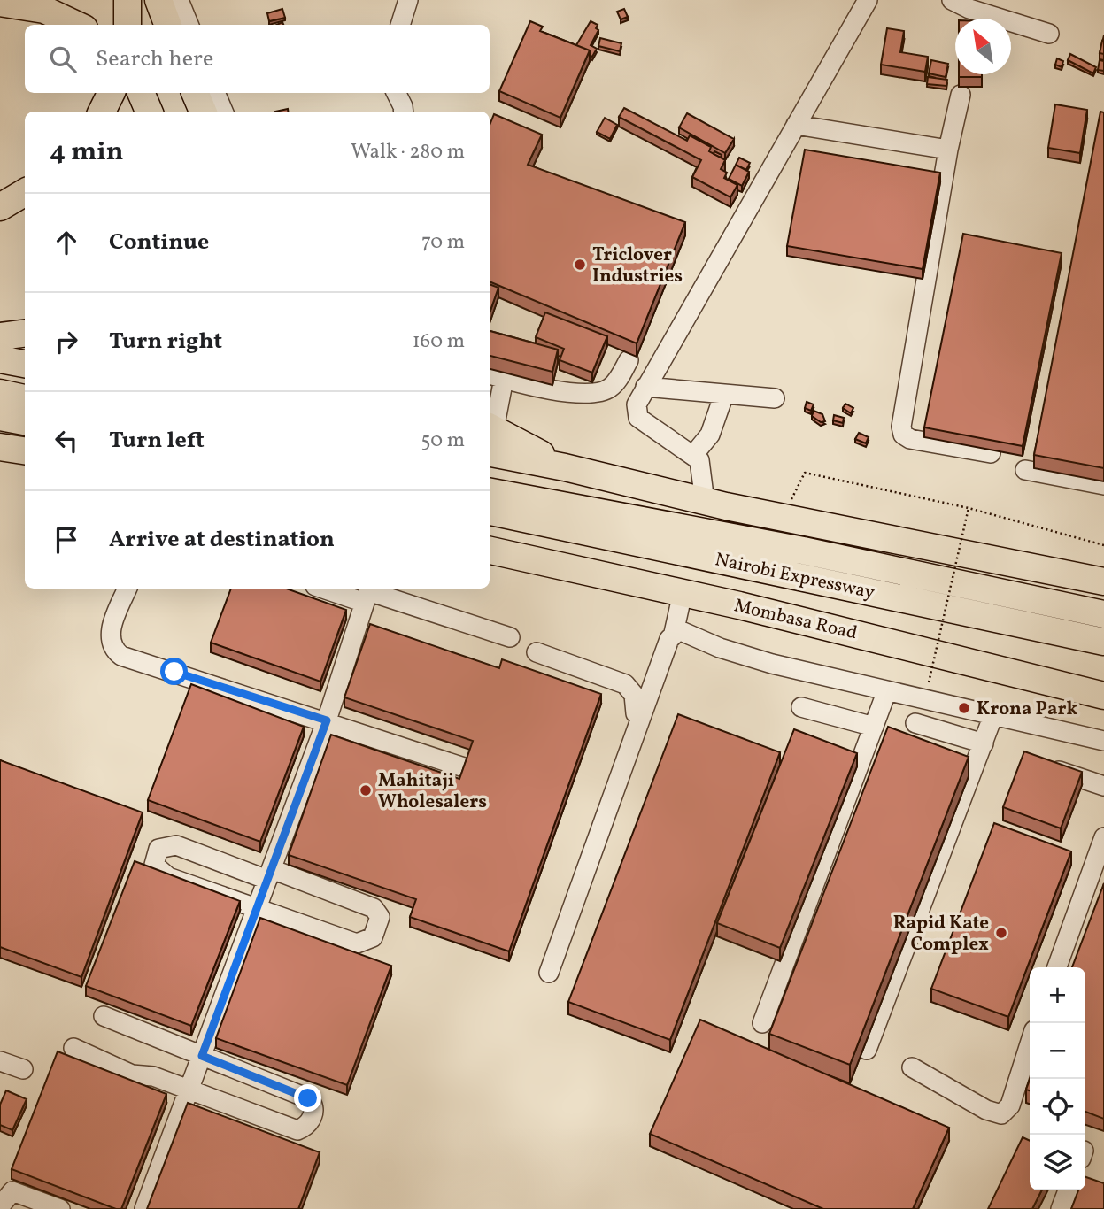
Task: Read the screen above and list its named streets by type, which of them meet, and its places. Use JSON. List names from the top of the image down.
{
  "streets": {
    "highway": ["Nairobi Expressway", "Mombasa Road"]
  },
  "places": [
    "Triclover Industries",
    "Krona Park",
    "Mahitaji Wholesalers",
    "Rapid Kate Complex"
  ],
  "north": "top left",
  "page": {
    "search": "Search here",
    "heading": ["4 min", "Walk · 280 m"],
    "list": [
      ["Continue", "70 m"],
      ["Turn right", "160 m"],
      ["Turn left", "50 m"],
      "Arrive at destination"
    ],
    "map_buttons": ["+", "−"]
  }
}
